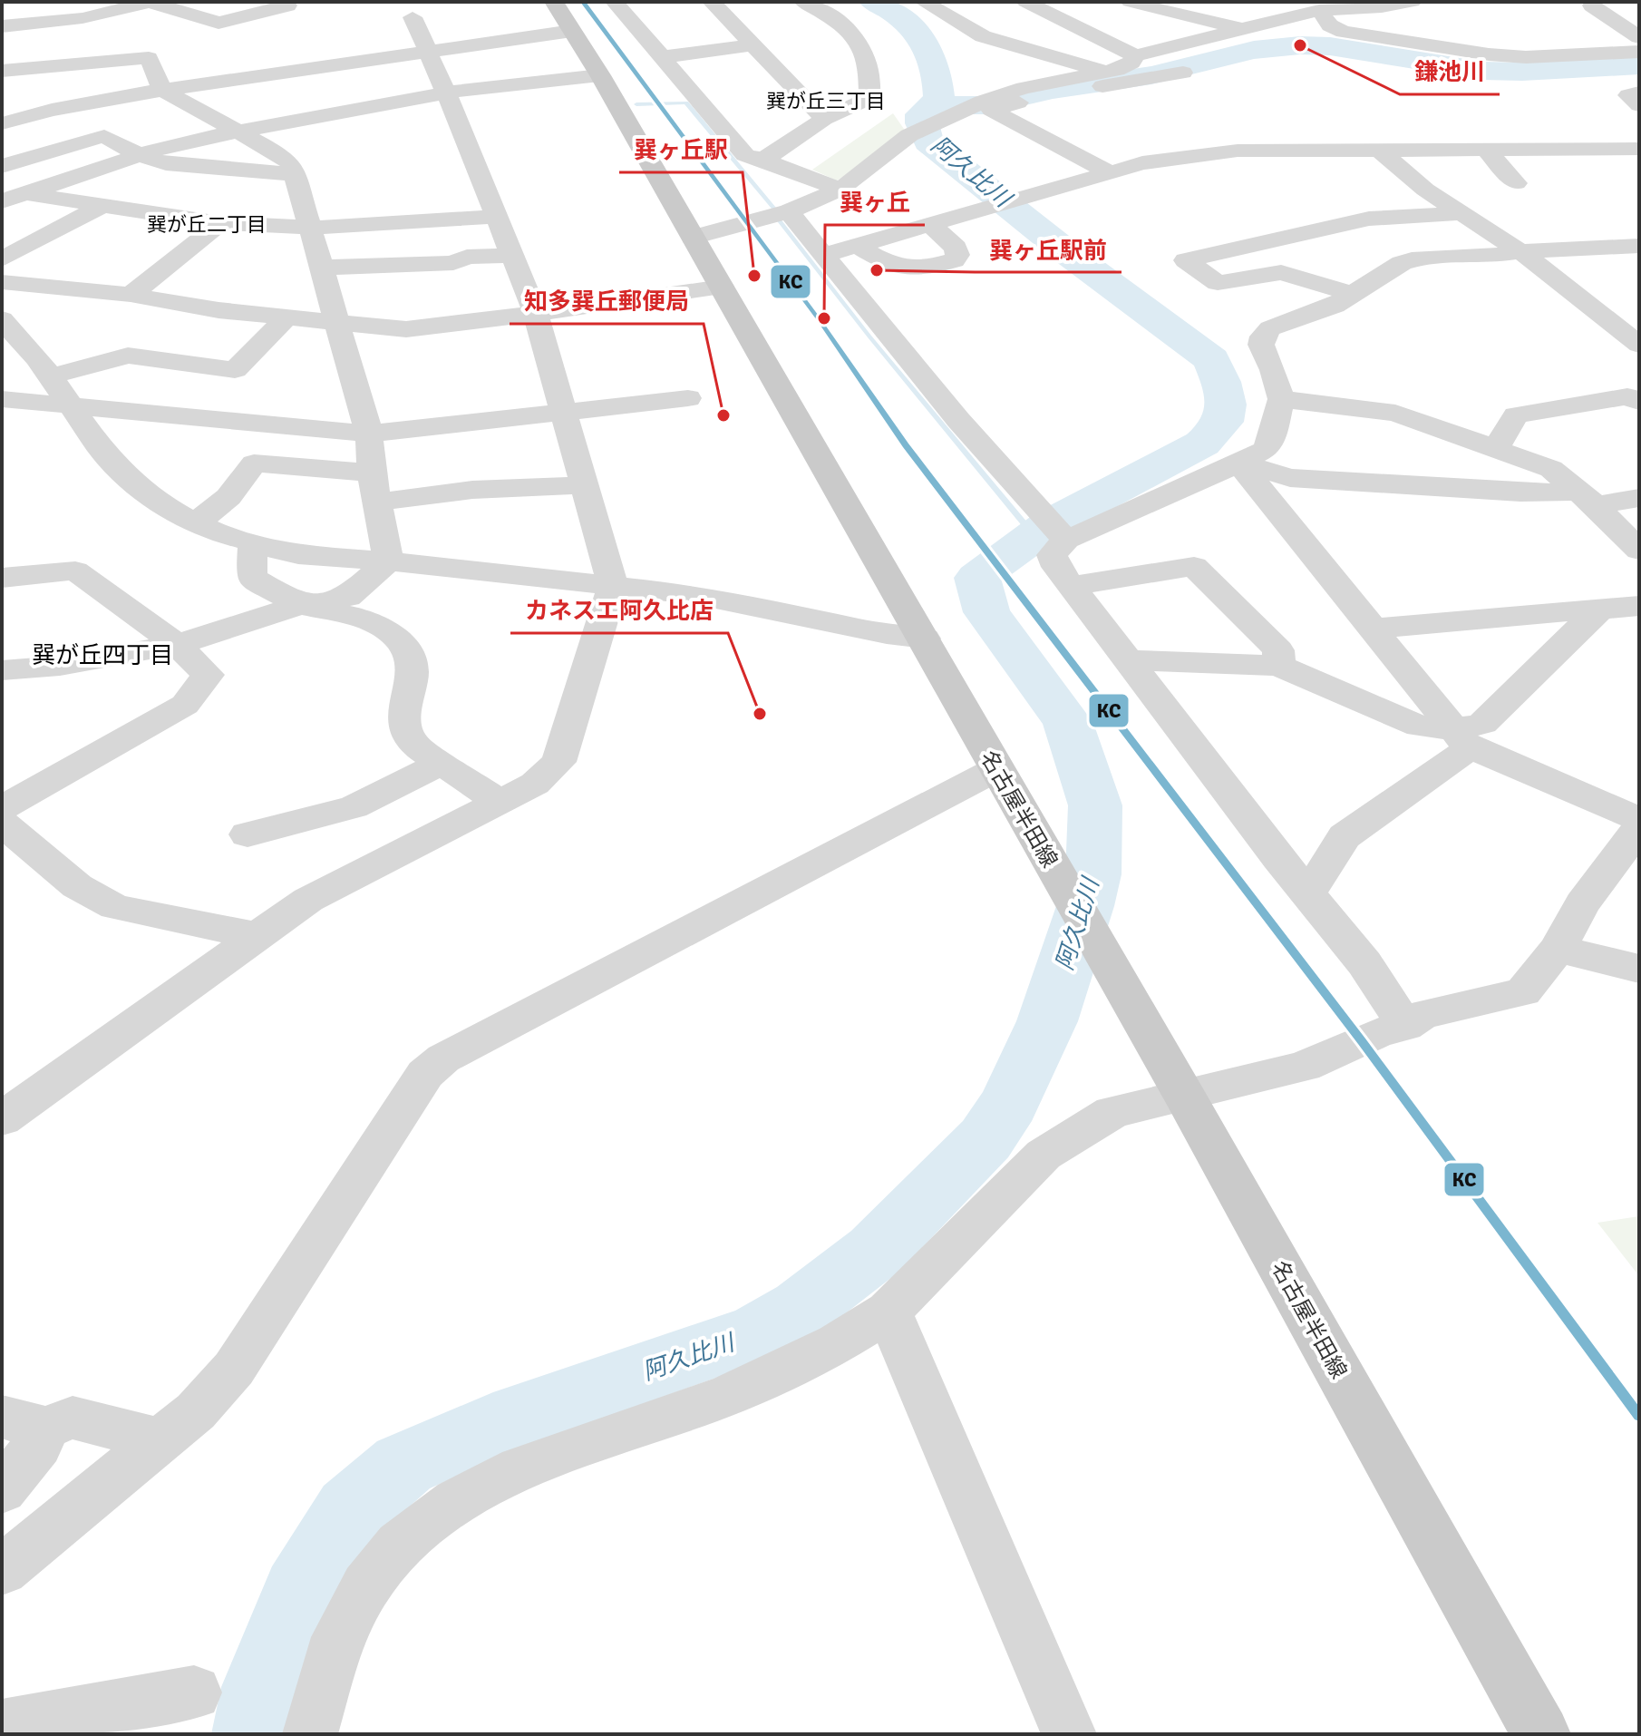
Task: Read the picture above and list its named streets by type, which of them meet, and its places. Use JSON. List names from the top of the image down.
{
  "streets": {
    "main road": ["名古屋半田線"]
  },
  "districts": ["巽が丘三丁目", "巽が丘二丁目", "巽が丘四丁目"],
  "water": ["阿久比川"],
  "places": [
    "鎌池川",
    "巽ヶ丘駅前",
    "巽ヶ丘駅",
    "巽ヶ丘",
    "知多巽丘郵便局",
    "カネスエ阿久比店"
  ],
  "lines": ["transit line KC"]
}
